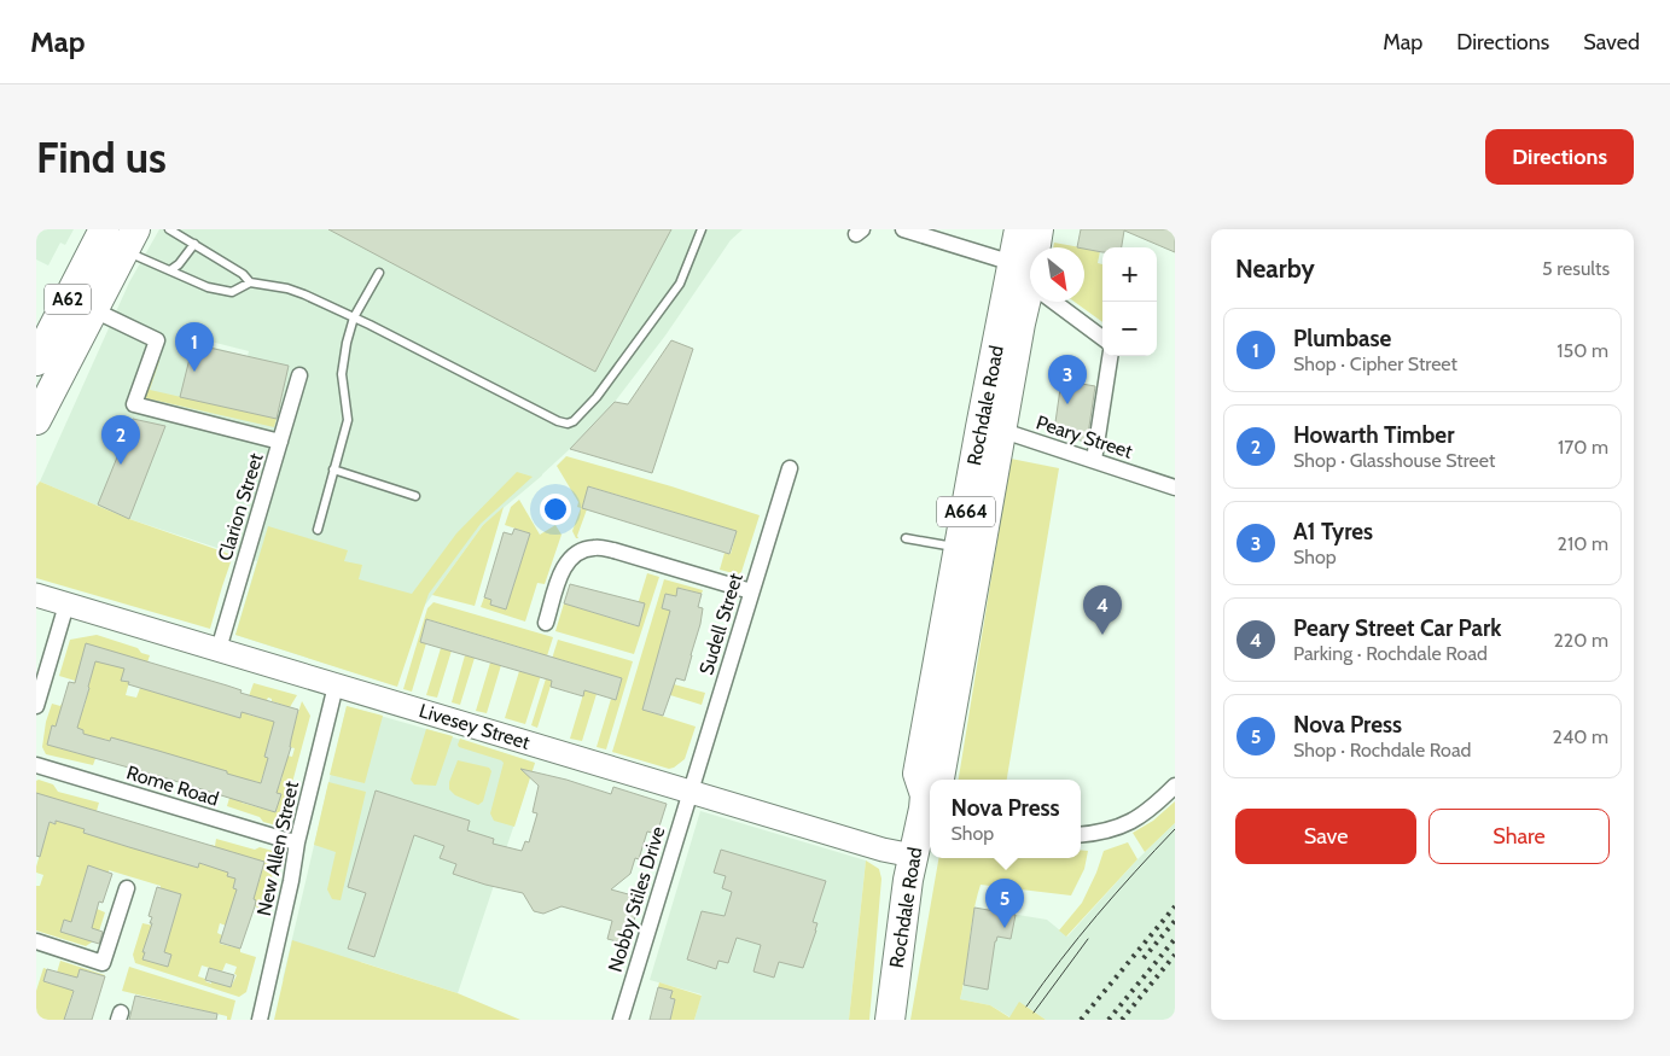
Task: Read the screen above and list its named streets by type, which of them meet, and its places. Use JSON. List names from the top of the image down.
{
  "streets": {
    "highway": ["A62", "Rochdale Road", "A664"],
    "street": [
      "Peary Street",
      "Clarion Street",
      "Sudell Street",
      "Livesey Street",
      "Rome Road",
      "New Allen Street",
      "Nobby Stiles Drive"
    ]
  },
  "crossings": [
    ["Rochdale Road", "Peary Street"],
    ["Rochdale Road", "Livesey Street"],
    ["Clarion Street", "Livesey Street"],
    ["Sudell Street", "Livesey Street"],
    ["Sudell Street", "Nobby Stiles Drive"],
    ["Livesey Street", "New Allen Street"],
    ["Livesey Street", "Nobby Stiles Drive"],
    ["Rome Road", "New Allen Street"]
  ],
  "north": "bottom right",
  "page": {
    "header": "Map",
    "nav": ["Map", "Directions", "Saved"],
    "buttons": [
      "Directions",
      ["Save", "Share"]
    ],
    "title": "Find us",
    "heading": ["Nearby", "5 results"],
    "map_buttons": ["+", "−"],
    "list": [
      {
        "mark": "1",
        "name": "Plumbase",
        "note": "Shop · Cipher Street",
        "value": "150 m"
      },
      {
        "mark": "2",
        "name": "Howarth Timber",
        "note": "Shop · Glasshouse Street",
        "value": "170 m"
      },
      {
        "mark": "3",
        "name": "A1 Tyres",
        "note": "Shop",
        "value": "210 m"
      },
      {
        "mark": "4",
        "name": "Peary Street Car Park",
        "note": "Parking · Rochdale Road",
        "value": "220 m"
      },
      {
        "mark": "5",
        "name": "Nova Press",
        "note": "Shop · Rochdale Road",
        "value": "240 m"
      }
    ],
    "pins": [
      "1",
      "3",
      "2",
      "4",
      "5"
    ],
    "popup": ["Nova Press", "Shop"]
  }
}
